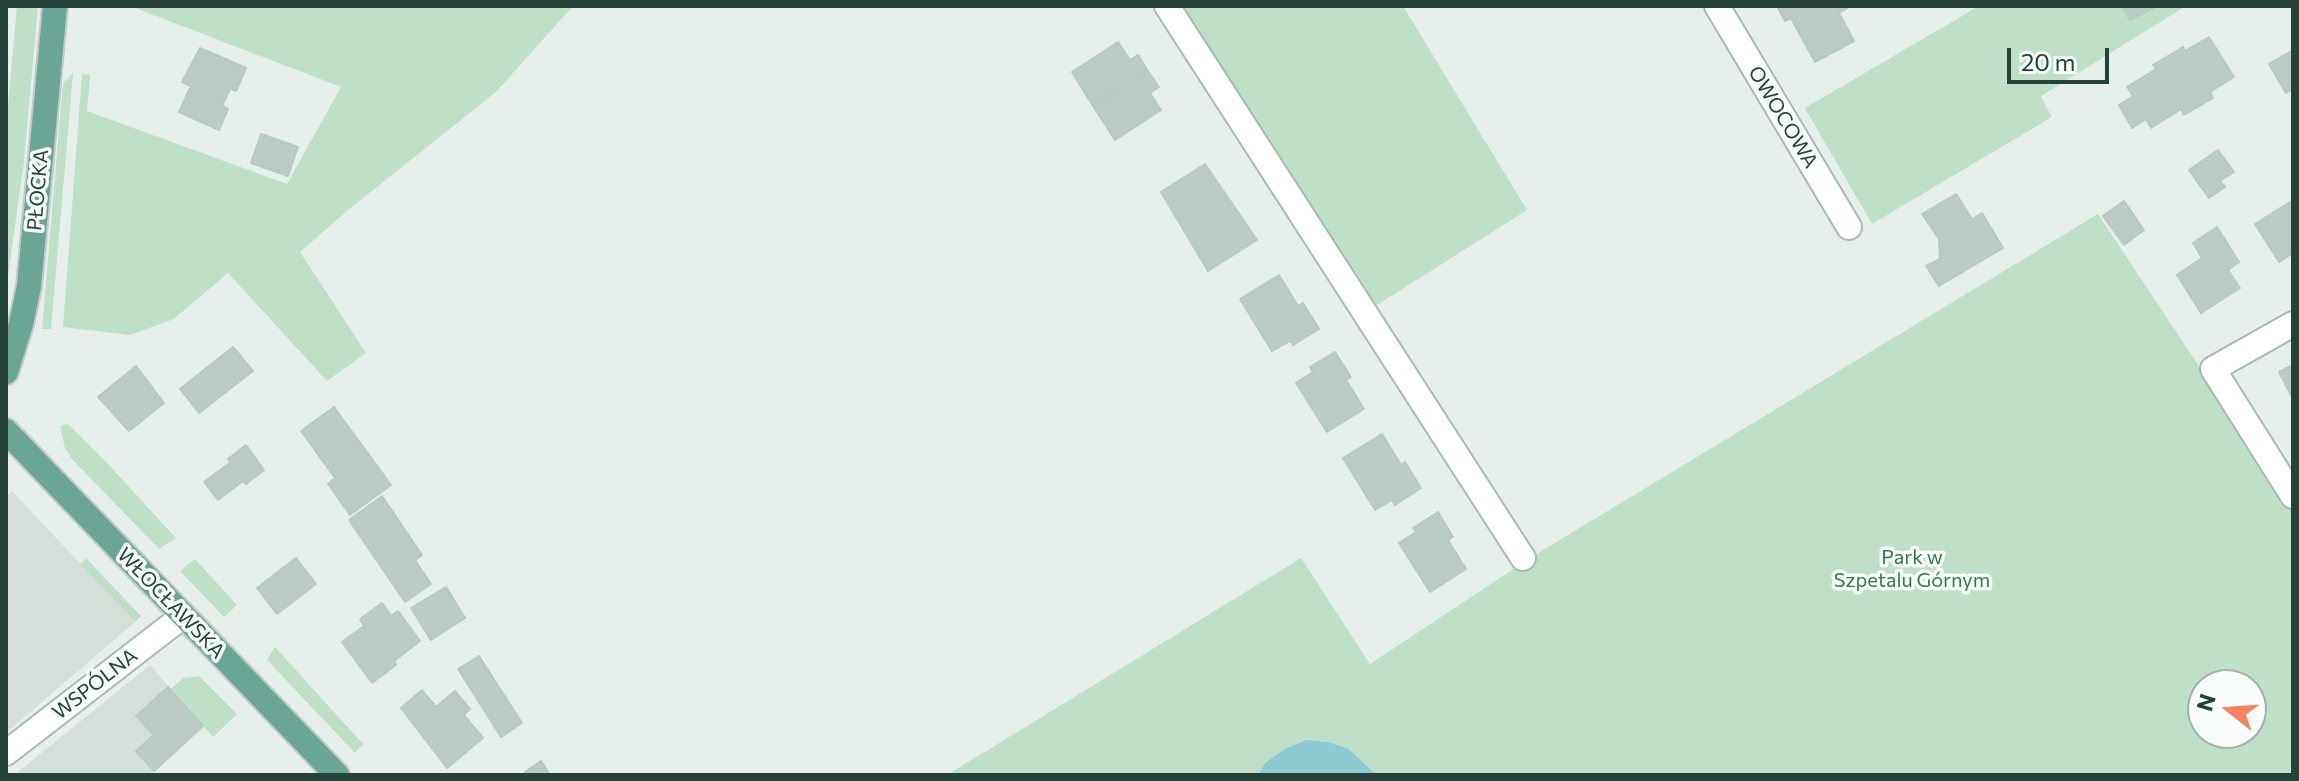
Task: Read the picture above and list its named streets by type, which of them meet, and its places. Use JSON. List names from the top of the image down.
{
  "streets": {
    "main road": ["PŁOCKA", "WŁOCŁAWSKA"],
    "street": ["OWOCOWA", "WSPÓLNA"]
  },
  "crossings": [
    ["WŁOCŁAWSKA", "WSPÓLNA"]
  ],
  "parks": ["Park w Szpetalu Górnym"],
  "scale_bar": "20 m",
  "north": "left"
}
